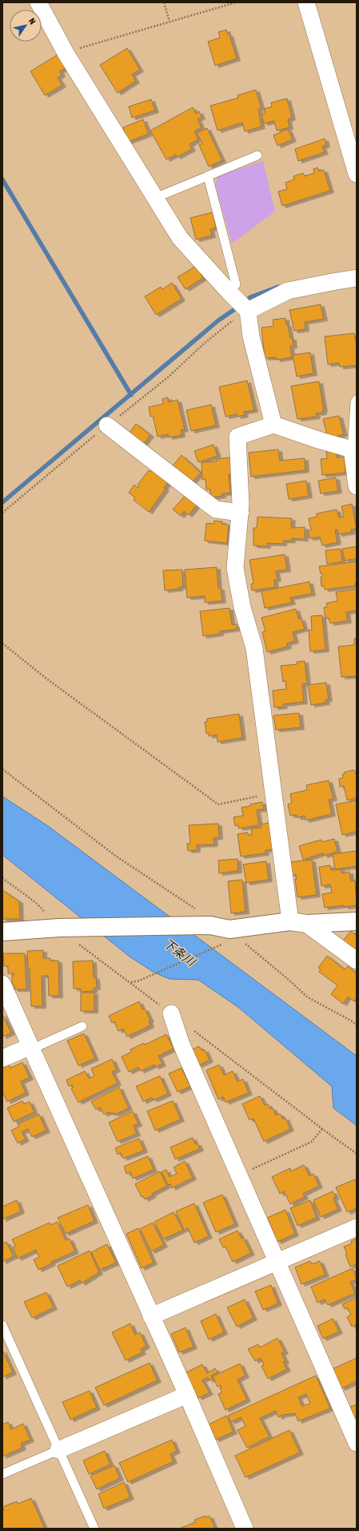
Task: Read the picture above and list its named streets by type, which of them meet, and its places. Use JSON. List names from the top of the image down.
{
  "water": ["下条川"],
  "north": "top right"
}
